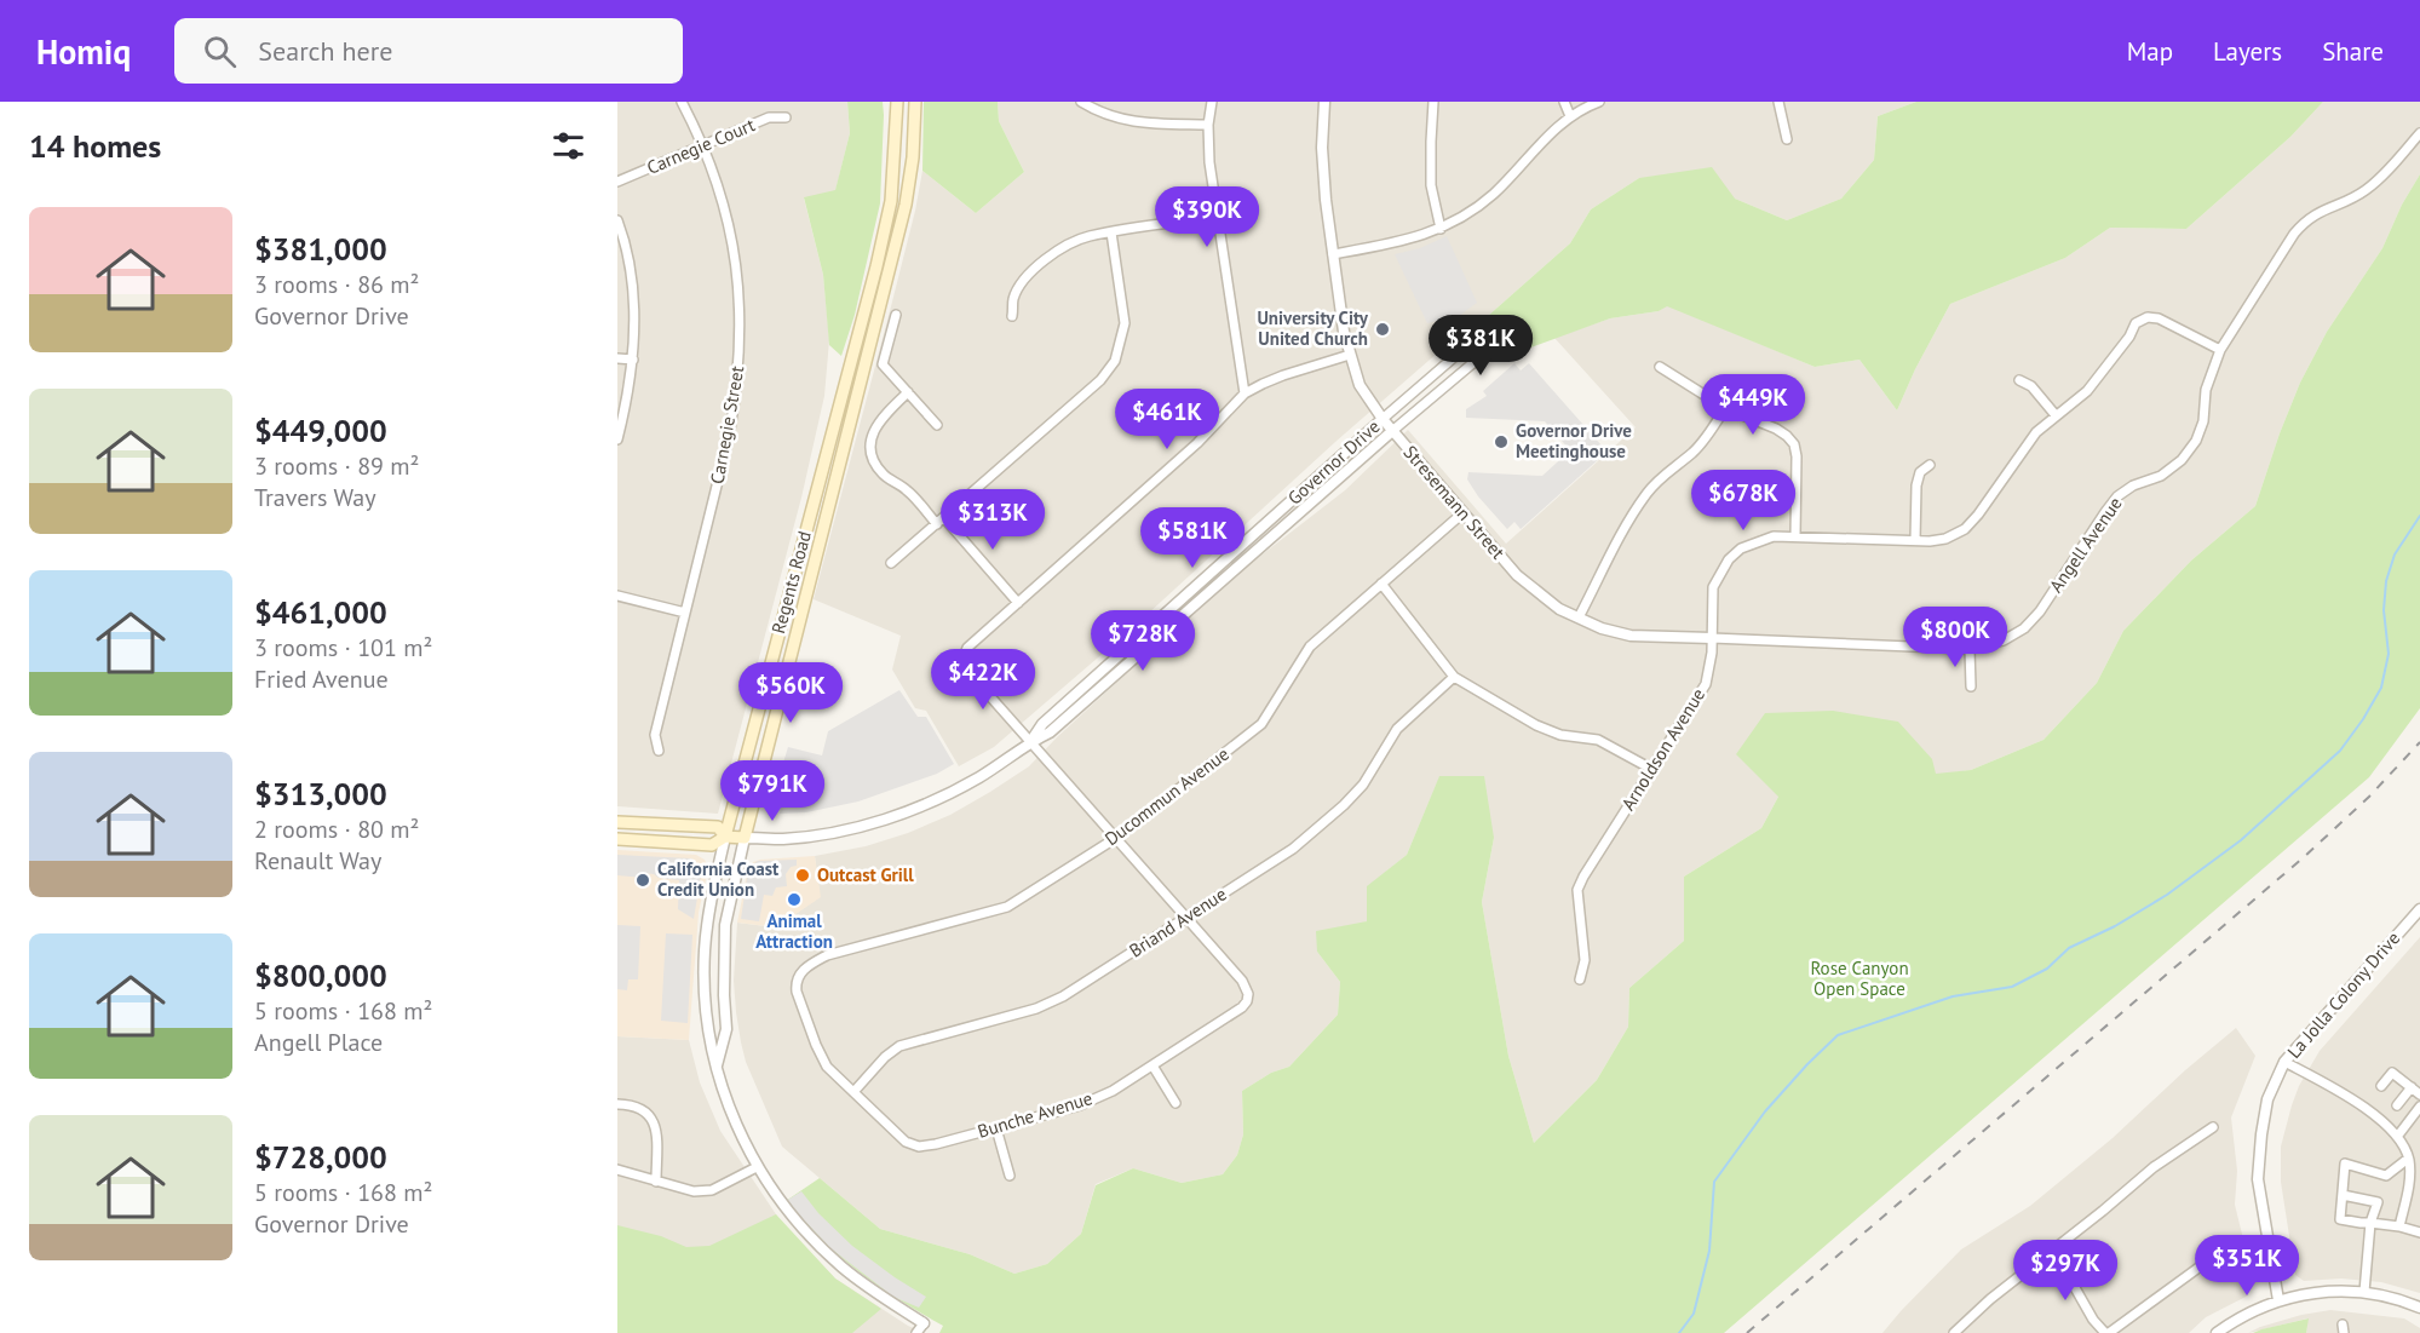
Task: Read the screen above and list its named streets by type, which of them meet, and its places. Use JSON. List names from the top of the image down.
{
  "streets": {
    "main road": ["Governor Drive", "Regents Road"],
    "street": [
      "Carnegie Court",
      "Carnegie Street",
      "Stresemann Street",
      "Angell Avenue",
      "Arnoldson Avenue",
      "Ducommun Avenue",
      "Briand Avenue",
      "La Jolla Colony Drive",
      "Bunche Avenue"
    ]
  },
  "crossings": [
    ["Carnegie Court", "Carnegie Street"],
    ["Governor Drive", "Stresemann Street"],
    ["Governor Drive", "Regents Road"],
    ["Stresemann Street", "Angell Avenue"],
    ["Stresemann Street", "Arnoldson Avenue"],
    ["Stresemann Street", "Ducommun Avenue"],
    ["Angell Avenue", "Arnoldson Avenue"],
    ["Ducommun Avenue", "Briand Avenue"],
    ["Ducommun Avenue", "Bunche Avenue"],
    ["Briand Avenue", "Bunche Avenue"]
  ],
  "parks": ["Rose Canyon Open Space"],
  "places": [
    "University City United Church",
    "Governor Drive Meetinghouse",
    "Outcast Grill",
    "California Coast Credit Union",
    "Animal Attraction"
  ],
  "page": {
    "header": "Homiq",
    "search": "Search here",
    "nav": ["Map", "Layers", "Share"],
    "heading": "14 homes",
    "price": [
      "$390K",
      "$381K",
      "$449K",
      "$461K",
      "$678K",
      "$313K",
      "$581K",
      "$800K",
      "$728K",
      "$422K",
      "$560K",
      "$791K",
      "$351K",
      "$297K"
    ],
    "list": [
      {
        "name": "$381,000",
        "note": "3 rooms · 86 m² · Governor Drive"
      },
      {
        "name": "$449,000",
        "note": "3 rooms · 89 m² · Travers Way"
      },
      {
        "name": "$461,000",
        "note": "3 rooms · 101 m² · Fried Avenue"
      },
      {
        "name": "$313,000",
        "note": "2 rooms · 80 m² · Renault Way"
      },
      {
        "name": "$800,000",
        "note": "5 rooms · 168 m² · Angell Place"
      },
      {
        "name": "$728,000",
        "note": "5 rooms · 168 m² · Governor Drive"
      }
    ]
  }
}
